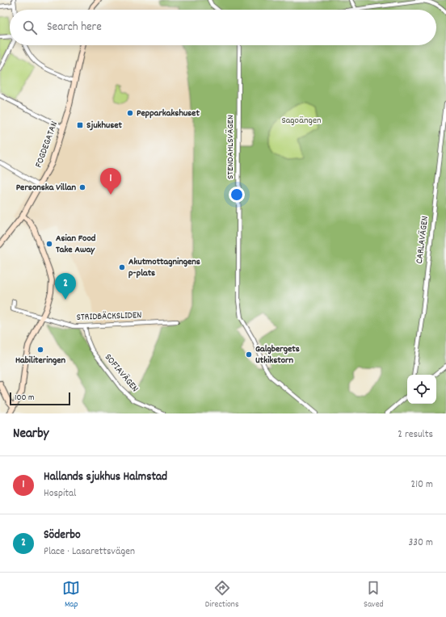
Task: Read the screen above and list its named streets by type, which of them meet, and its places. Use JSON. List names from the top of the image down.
{
  "streets": {
    "street": [
      "FOGDEGATAN",
      "STENDAHLSVÄGEN",
      "CARLAVÄGEN",
      "STRIDBÄCKSLIDEN",
      "SOFIAVÄGEN"
    ]
  },
  "crossings": [
    ["STRIDBÄCKSLIDEN", "SOFIAVÄGEN"]
  ],
  "parks": ["Sagoängen"],
  "places": {
    "other": [
      "Pepparkakshuset",
      "Personska Villan",
      "Asian Food Take Away",
      "Akutmottagningens p-plats",
      "Habiliteringen",
      "Galgbergets Utkikstorn"
    ],
    "transit": ["Sjukhuset"]
  },
  "scale_bar": "100 m",
  "page": {
    "search": "Search here",
    "pins": ["1", "2"],
    "scale": "100 m",
    "heading": ["Nearby", "2 results"],
    "list": [
      {
        "mark": "1",
        "name": "Hallands sjukhus Halmstad",
        "note": "Hospital",
        "value": "210 m"
      },
      {
        "mark": "2",
        "name": "Söderbo",
        "note": "Place · Lasarettsvägen",
        "value": "330 m"
      }
    ],
    "nav": ["Map", "Directions", "Saved"]
  }
}
